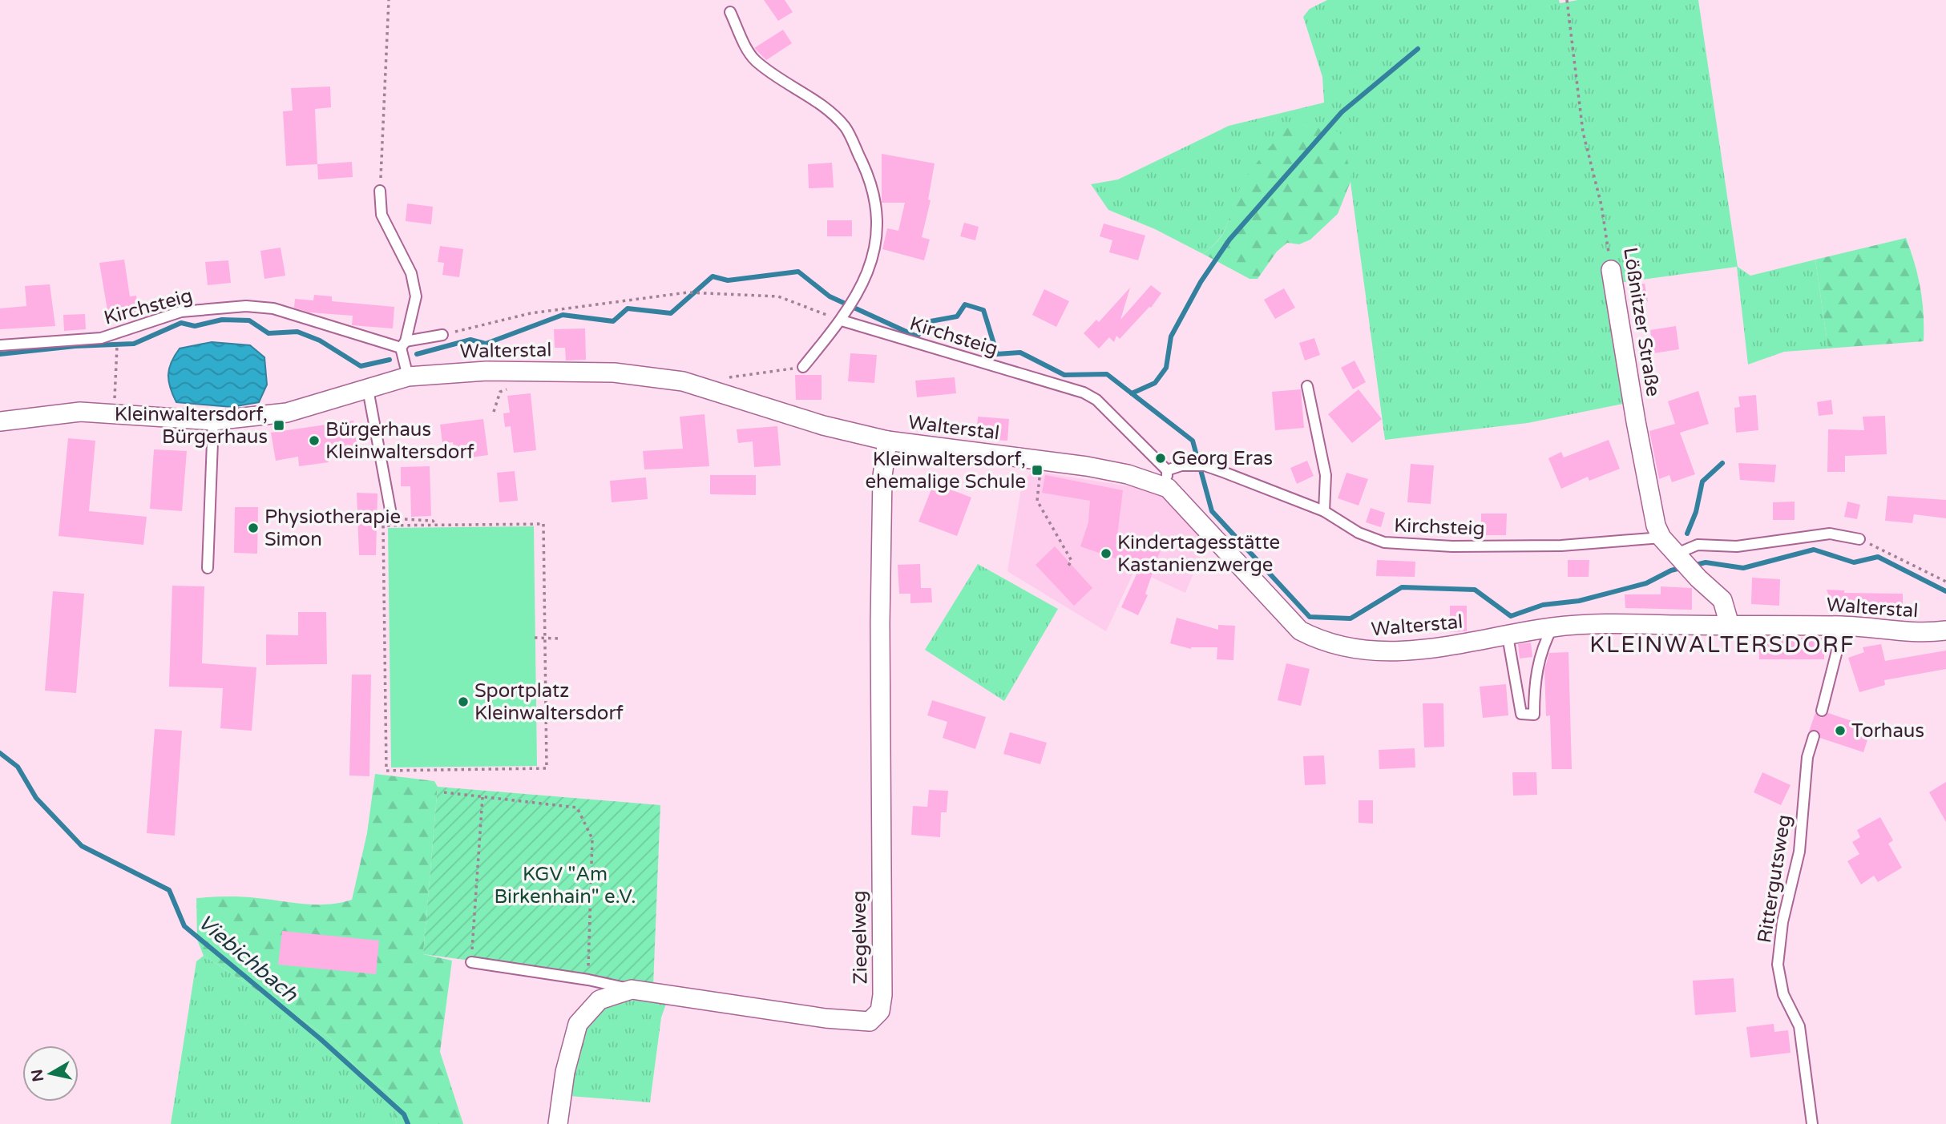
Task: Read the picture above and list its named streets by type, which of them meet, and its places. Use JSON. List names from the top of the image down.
{
  "streets": {
    "street": ["Lößnitzer Straße", "Walterstal", "Ziegelweg"],
    "lane": ["Kirchsteig", "Rittergutsweg"]
  },
  "crossings": [
    ["Kirchsteig", "Lößnitzer Straße"],
    ["Kirchsteig", "Walterstal"],
    ["Lößnitzer Straße", "Walterstal"],
    ["Walterstal", "Ziegelweg"]
  ],
  "districts": ["KLEINWALTERSDORF"],
  "water": ["Viebichbach"],
  "parks": ["KGV \"Am Birkenhain\" e.V."],
  "places": {
    "transit": ["Kleinwaltersdorf, Bürgerhaus", "Kleinwaltersdorf, ehemalige Schule"],
    "other": [
      "Bürgerhaus Kleinwaltersdorf",
      "Georg Eras",
      "Physiotherapie Simon",
      "Kindertagesstätte Kastanienzwerge",
      "Sportplatz Kleinwaltersdorf",
      "Torhaus"
    ]
  },
  "north": "left"
}
